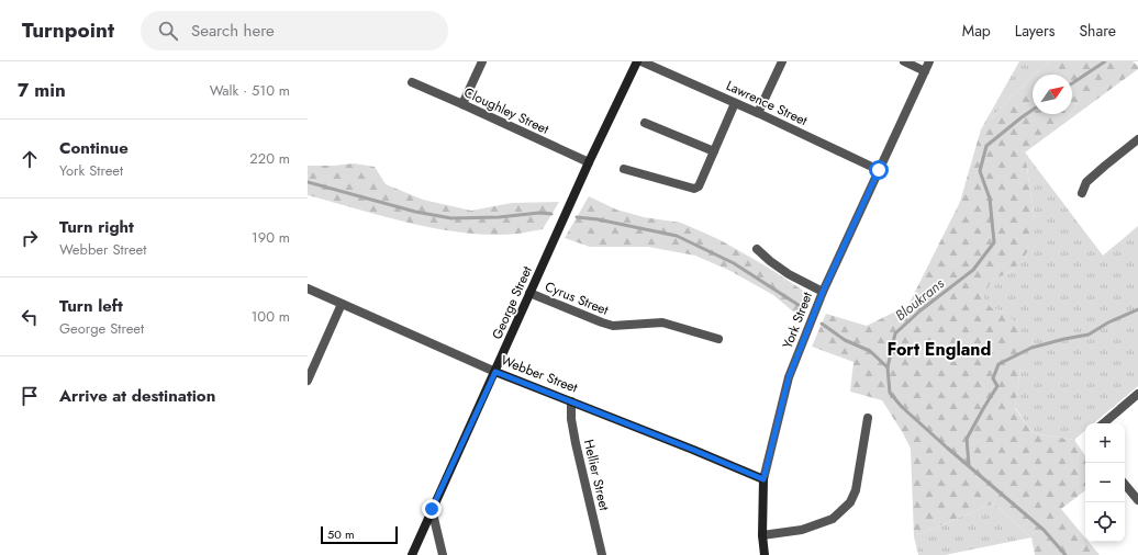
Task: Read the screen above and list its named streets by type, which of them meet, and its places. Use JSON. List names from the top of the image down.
{
  "streets": {
    "main road": ["George Street", "York Street", "Webber Street"],
    "street": [
      "Lawrence Street",
      "Cloughley Street",
      "Cyrus Street",
      "Hellier Street"
    ]
  },
  "crossings": [
    ["Lawrence Street", "York Street"],
    ["Cloughley Street", "George Street"],
    ["Cyrus Street", "George Street"],
    ["George Street", "Webber Street"],
    ["York Street", "Webber Street"],
    ["Webber Street", "Hellier Street"]
  ],
  "districts": ["Fort England"],
  "water": ["Bloukrans"],
  "scale_bar": "50 m",
  "north": "top right",
  "page": {
    "header": "Turnpoint",
    "search": "Search here",
    "nav": ["Map", "Layers", "Share"],
    "heading": ["7 min", "Walk · 510 m"],
    "list": [
      ["Continue", "York Street", "220 m"],
      ["Turn right", "Webber Street", "190 m"],
      ["Turn left", "George Street", "100 m"],
      "Arrive at destination"
    ],
    "map_buttons": ["+", "−"],
    "scale": "50 m"
  }
}
